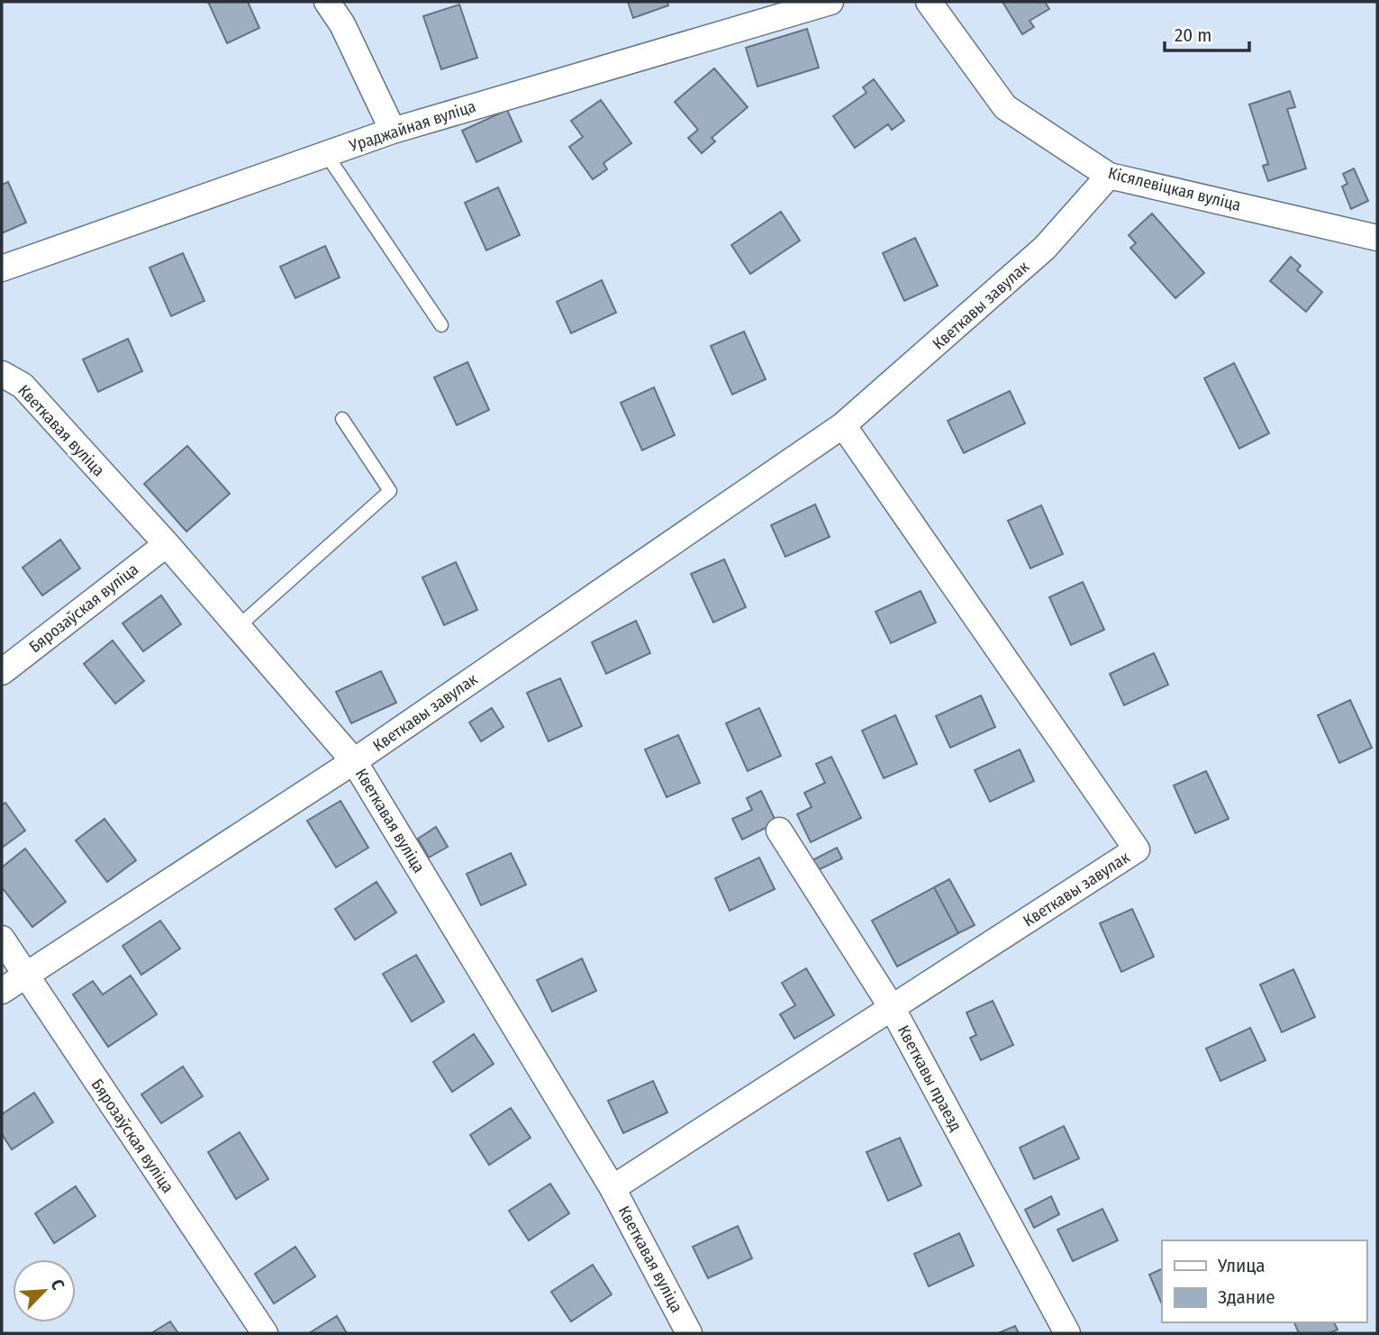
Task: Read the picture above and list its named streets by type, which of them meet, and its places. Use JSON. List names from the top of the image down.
{
  "streets": {
    "street": [
      "Ураджайная вуліца",
      "Кісялевіцкая вуліца",
      "Кветкавы завулак",
      "Кветкавая вуліца",
      "Бярозаўская вуліца",
      "Кветкавы праезд"
    ]
  },
  "crossings": [
    ["Кісялевіцкая вуліца", "Кветкавы завулак"],
    ["Кветкавы завулак", "Кветкавая вуліца"],
    ["Кветкавы завулак", "Бярозаўская вуліца"],
    ["Кветкавы завулак", "Кветкавы праезд"],
    ["Кветкавая вуліца", "Бярозаўская вуліца"]
  ],
  "legend": ["Улица", "Здание"],
  "scale_bar": "20 m",
  "north": "top right"
}
